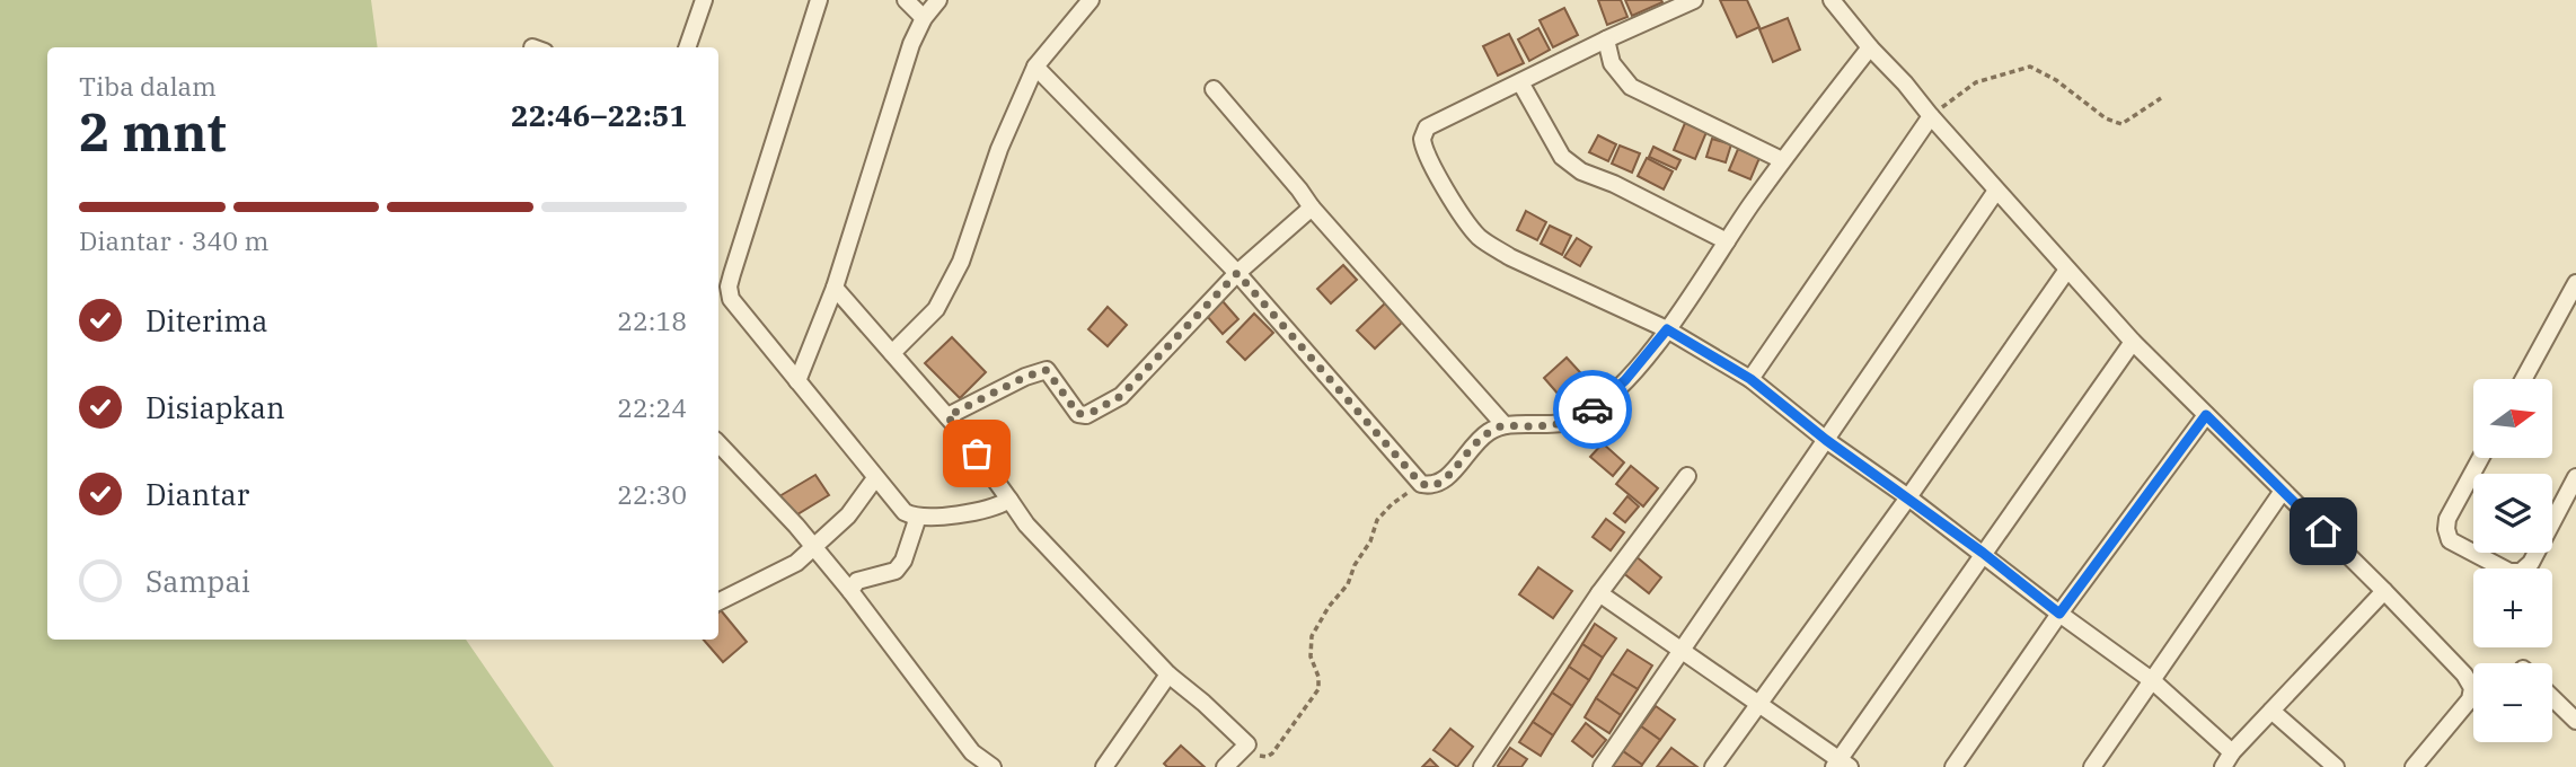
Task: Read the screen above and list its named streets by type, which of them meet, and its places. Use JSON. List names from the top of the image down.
{
  "north": "right",
  "page": {
    "heading": ["2 mnt", "Tiba dalam", "22:46–22:51"],
    "bar": "Diantar · 340 m",
    "list": [
      ["Diterima", "22:18"],
      ["Disiapkan", "22:24"],
      ["Diantar", "22:30"],
      "Sampai"
    ],
    "map_buttons": ["+", "−"]
  }
}
